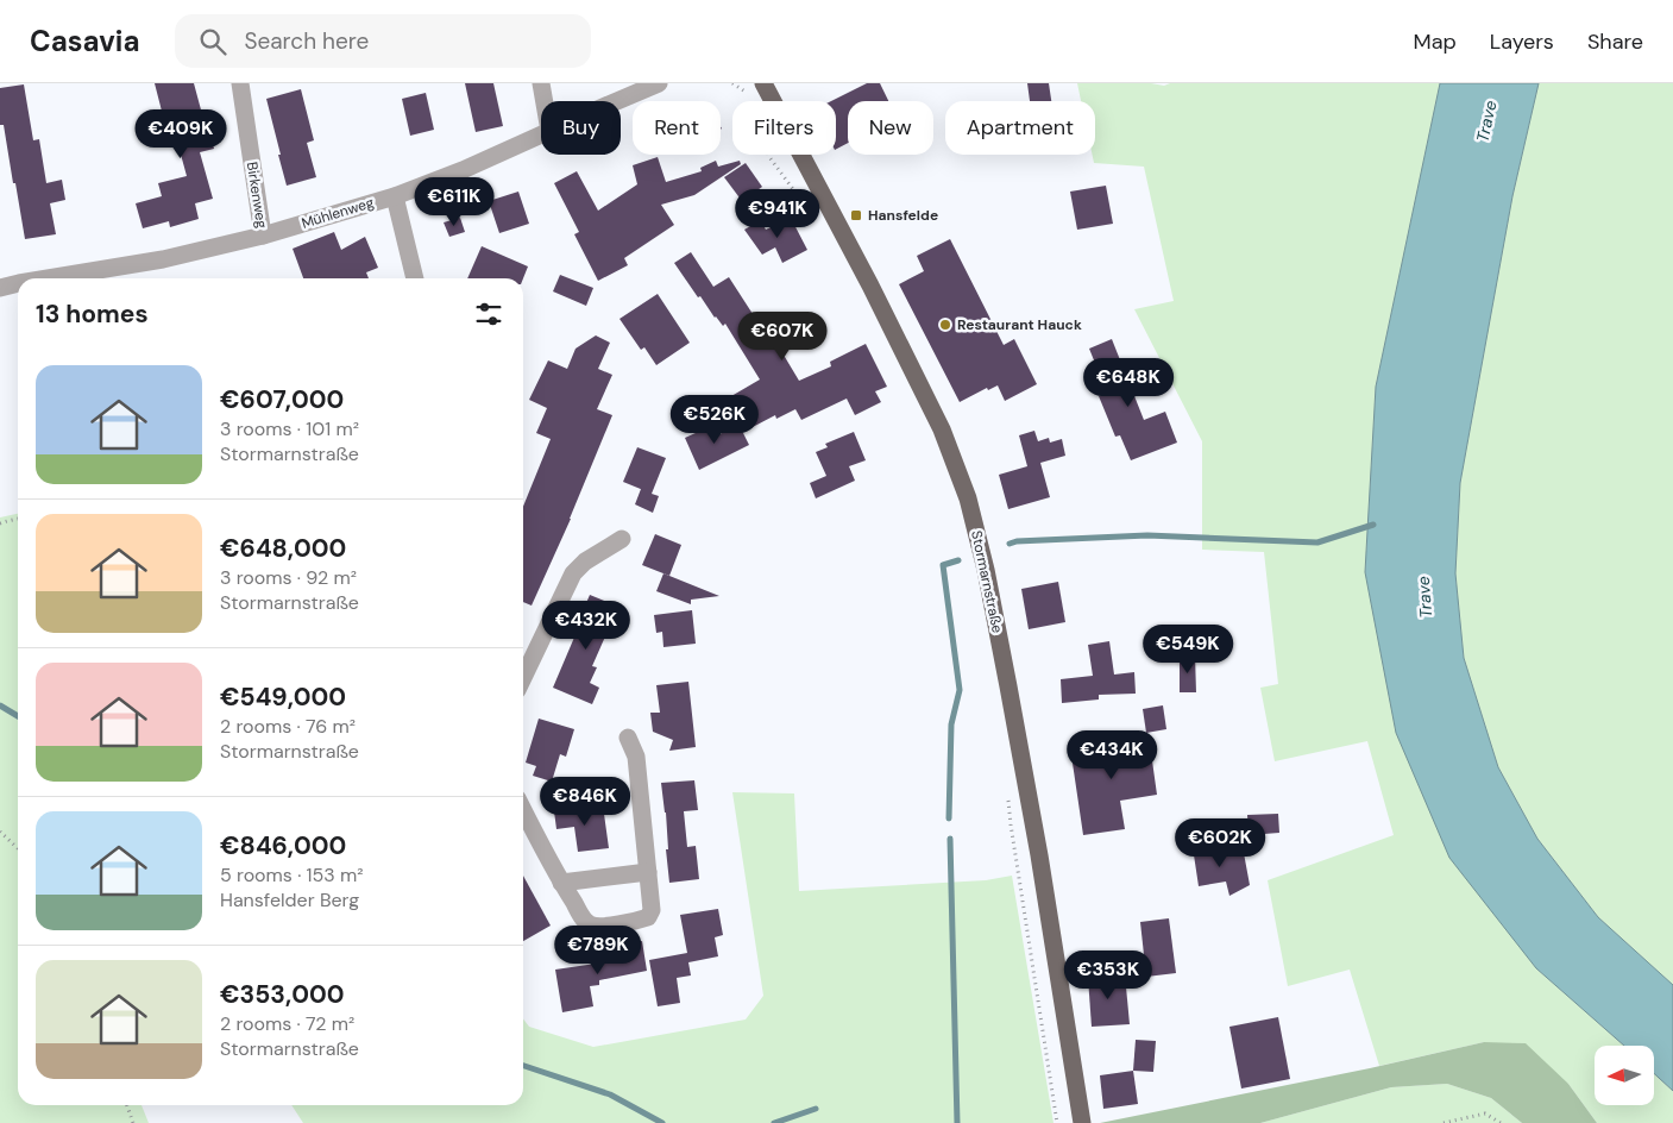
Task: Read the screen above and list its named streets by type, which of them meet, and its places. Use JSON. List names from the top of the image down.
{
  "streets": {
    "main road": ["Stormarnstraße"],
    "street": ["Birkenweg", "Mühlenweg"]
  },
  "crossings": [
    ["Birkenweg", "Mühlenweg"]
  ],
  "water": ["Trave"],
  "places": {
    "transit": ["Hansfelde"],
    "other": ["Restaurant Hauck"]
  },
  "north": "left",
  "page": {
    "header": "Casavia",
    "search": "Search here",
    "nav": ["Map", "Layers", "Share"],
    "chip": [
      "Buy",
      "Rent",
      "Filters",
      "New",
      "Apartment"
    ],
    "price": [
      "€409K",
      "€611K",
      "€941K",
      "€607K",
      "€648K",
      "€526K",
      "€432K",
      "€549K",
      "€434K",
      "€846K",
      "€602K",
      "€789K",
      "€353K"
    ],
    "heading": "13 homes",
    "list": [
      {
        "name": "€607,000",
        "note": "3 rooms · 101 m² · Stormarnstraße"
      },
      {
        "name": "€648,000",
        "note": "3 rooms · 92 m² · Stormarnstraße"
      },
      {
        "name": "€549,000",
        "note": "2 rooms · 76 m² · Stormarnstraße"
      },
      {
        "name": "€846,000",
        "note": "5 rooms · 153 m² · Hansfelder Berg"
      },
      {
        "name": "€353,000",
        "note": "2 rooms · 72 m² · Stormarnstraße"
      }
    ]
  }
}
